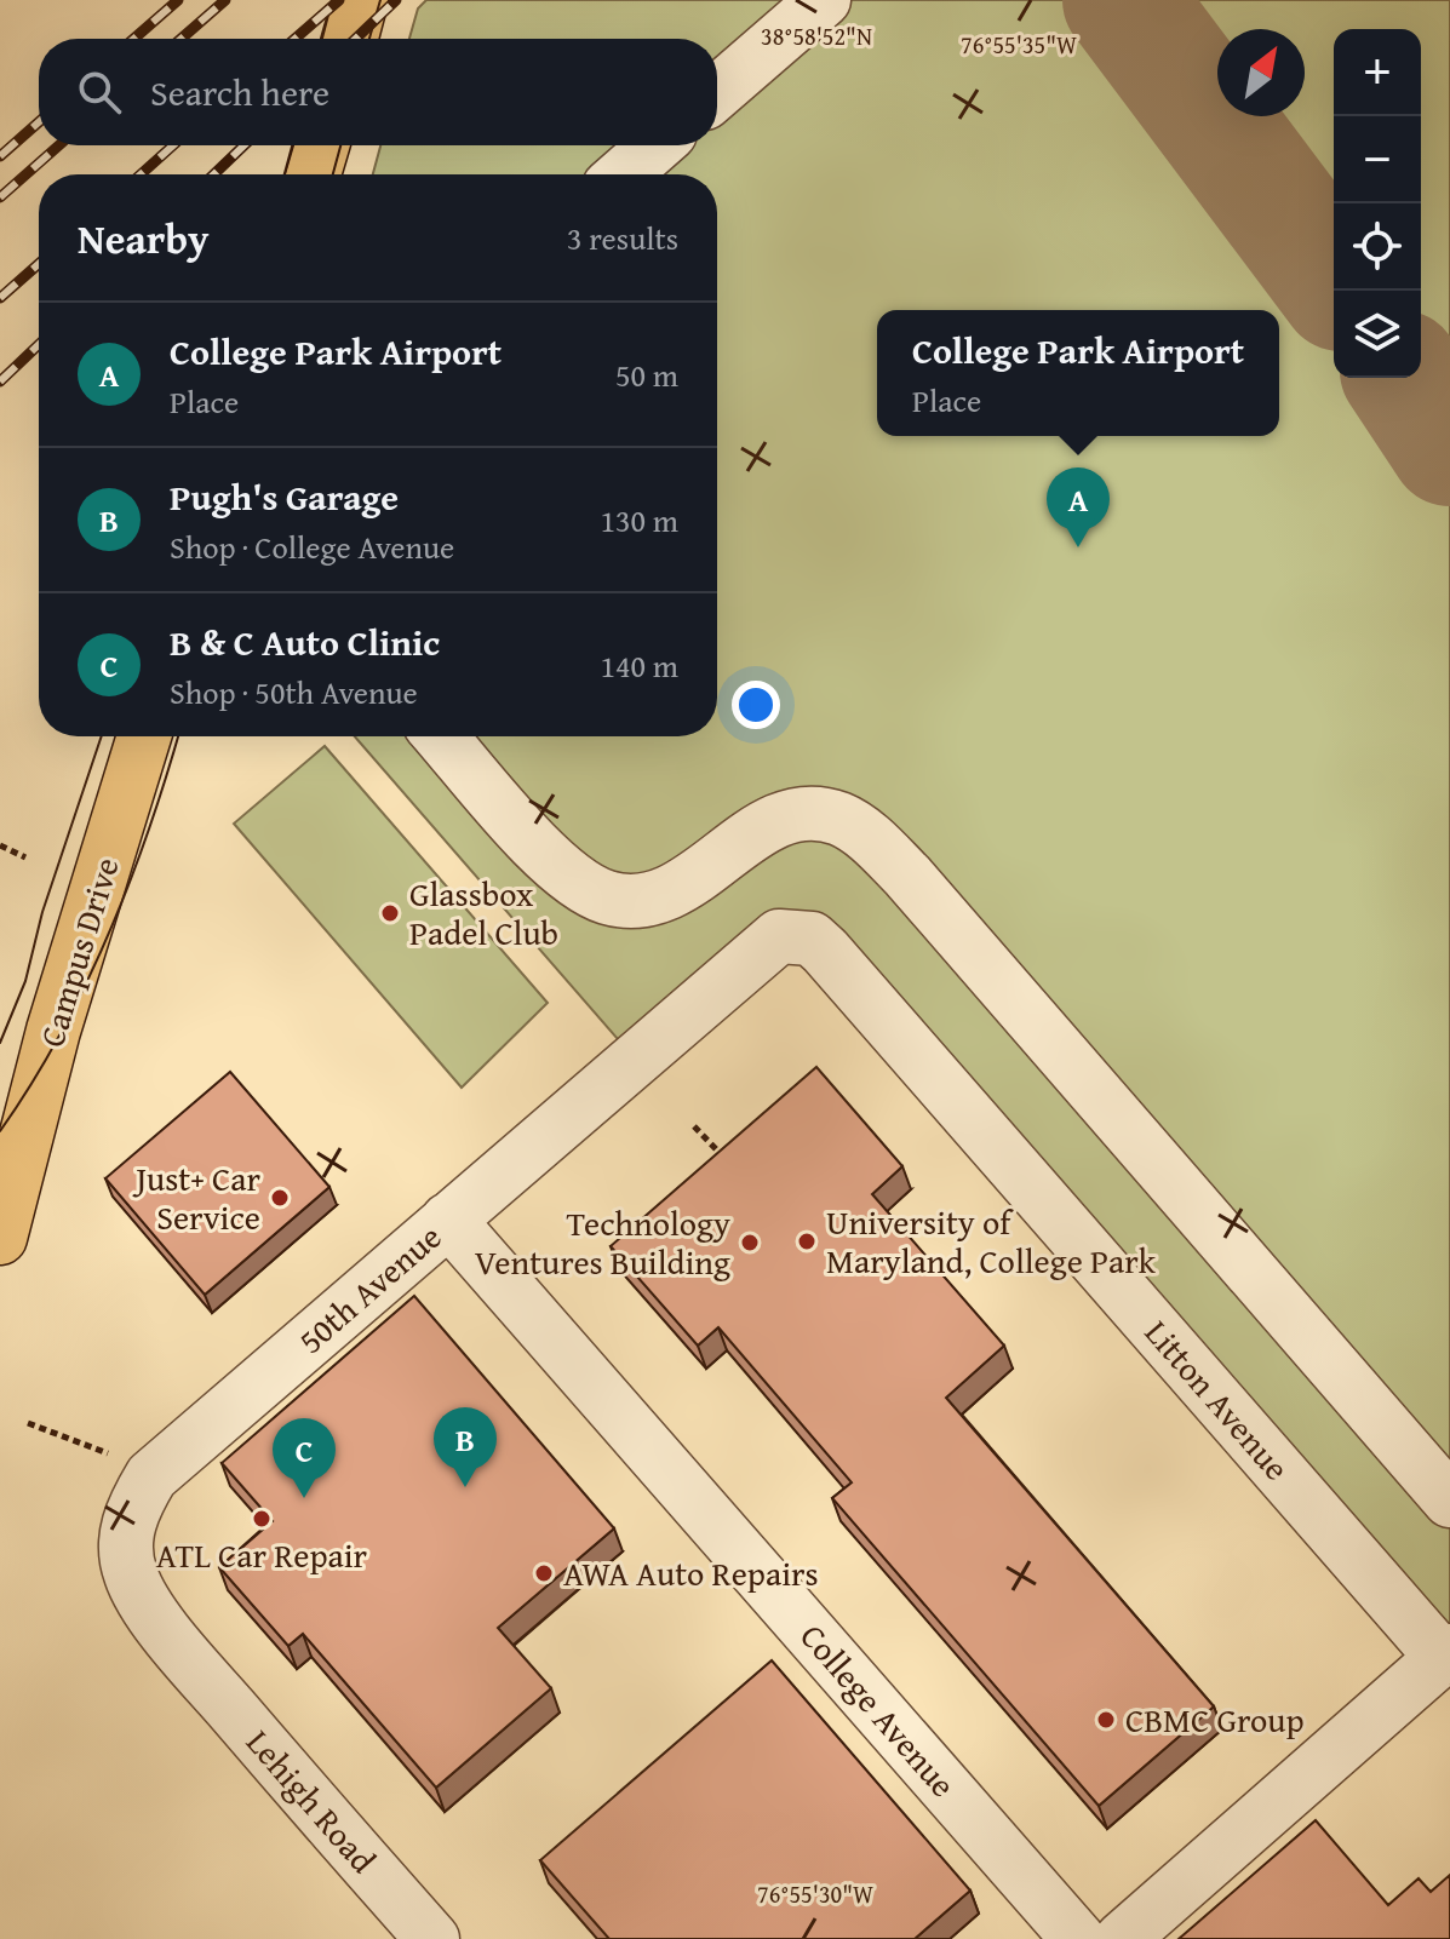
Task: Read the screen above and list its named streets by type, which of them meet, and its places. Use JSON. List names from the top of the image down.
{
  "streets": {
    "main road": ["Campus Drive"],
    "street": [
      "50th Avenue",
      "Litton Avenue",
      "College Avenue",
      "Lehigh Road"
    ]
  },
  "crossings": [
    ["50th Avenue", "Litton Avenue"],
    ["50th Avenue", "College Avenue"],
    ["50th Avenue", "Lehigh Road"]
  ],
  "places": [
    "Glassbox Padel Club",
    "Just+ Car Service",
    "University of Maryland, College Park",
    "Technology Ventures Building",
    "ATL Car Repair",
    "AWA Auto Repairs",
    "CBMC Group"
  ],
  "north": "top right",
  "page": {
    "map_buttons": ["+", "−"],
    "search": "Search here",
    "heading": ["Nearby", "3 results"],
    "list": [
      {
        "mark": "A",
        "name": "College Park Airport",
        "note": "Place",
        "value": "50 m"
      },
      {
        "mark": "B",
        "name": "Pugh's Garage",
        "note": "Shop · College Avenue",
        "value": "130 m"
      },
      {
        "mark": "C",
        "name": "B & C Auto Clinic",
        "note": "Shop · 50th Avenue",
        "value": "140 m"
      }
    ],
    "popup": ["College Park Airport", "Place"],
    "pins": ["A", "B", "C"]
  },
  "coordinates": ["38°58'52\"N", "76°55'35\"W", "76°55'30\"W"]
}
